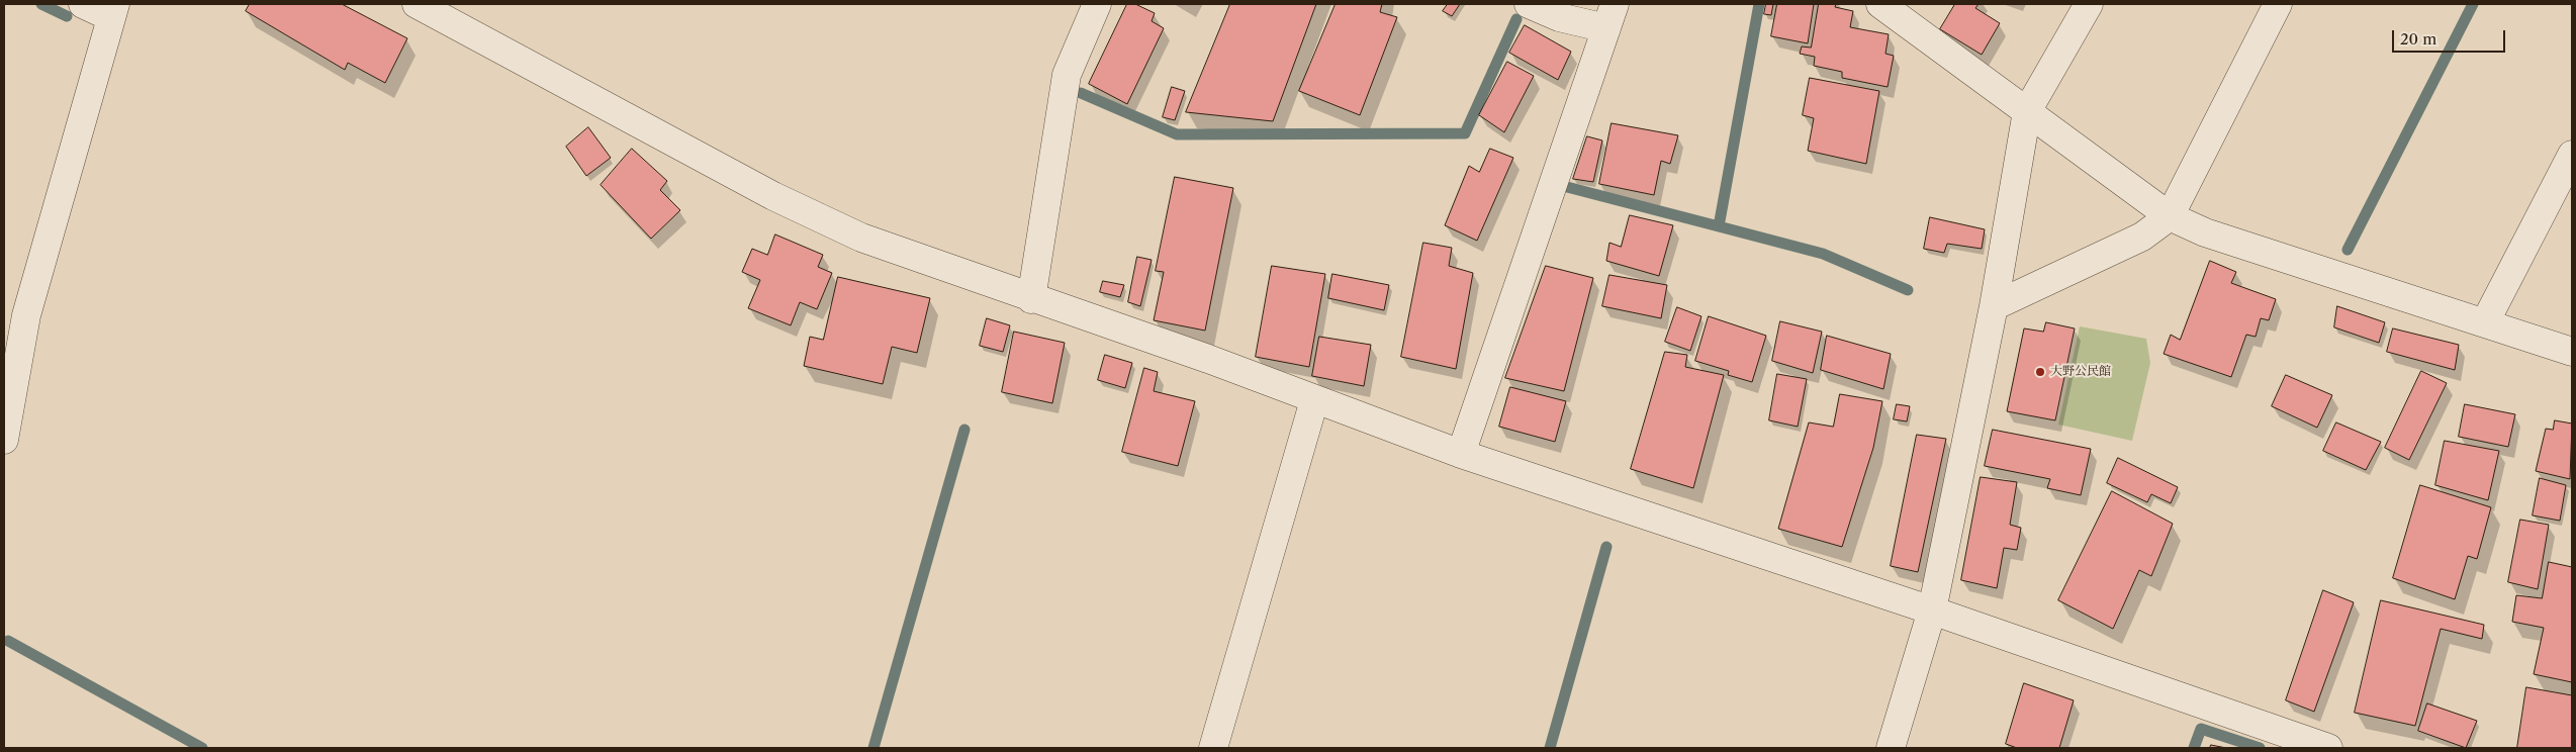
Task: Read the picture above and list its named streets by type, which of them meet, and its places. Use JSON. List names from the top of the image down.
{
  "places": ["大野公民館"],
  "scale_bar": "20 m"
}
